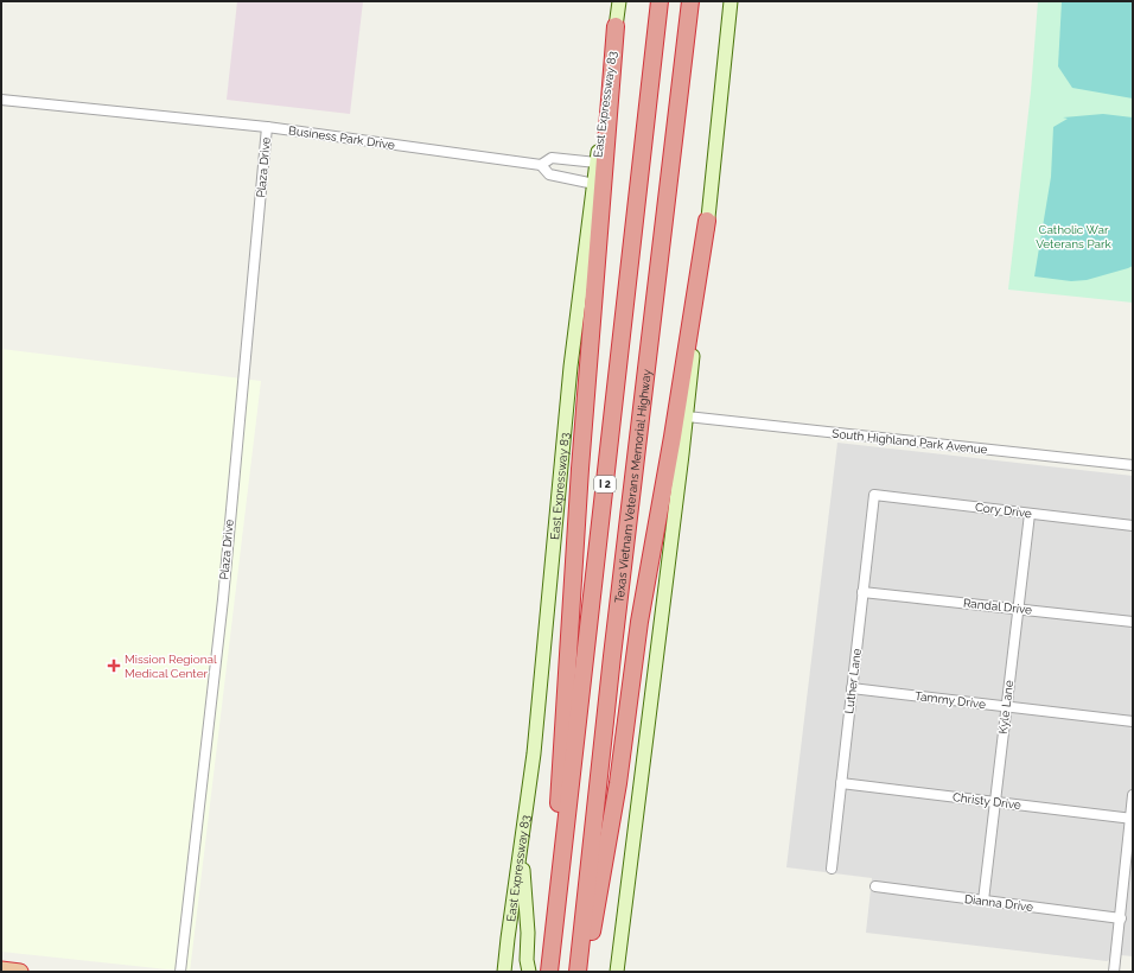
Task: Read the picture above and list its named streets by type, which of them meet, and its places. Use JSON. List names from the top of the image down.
{
  "streets": {
    "highway": ["I 2", "Texas Vietnam Veterans Memorial Highway"],
    "main road": ["East Expressway 83"],
    "street": [
      "Business Park Drive",
      "Plaza Drive",
      "South Highland Park Avenue",
      "Cory Drive",
      "Randal Drive",
      "Luther Lane",
      "Tammy Drive",
      "Kyle Lane",
      "Christy Drive",
      "Dianna Drive"
    ]
  },
  "crossings": [
    ["East Expressway 83", "Business Park Drive"],
    ["Business Park Drive", "Plaza Drive"],
    ["Cory Drive", "Luther Lane"],
    ["Cory Drive", "Kyle Lane"],
    ["Randal Drive", "Luther Lane"],
    ["Randal Drive", "Kyle Lane"],
    ["Luther Lane", "Tammy Drive"],
    ["Luther Lane", "Christy Drive"],
    ["Tammy Drive", "Kyle Lane"],
    ["Kyle Lane", "Christy Drive"],
    ["Kyle Lane", "Dianna Drive"]
  ],
  "parks": ["Catholic War Veterans Park"],
  "places": {
    "health": ["Mission Regional Medical Center"]
  }
}
